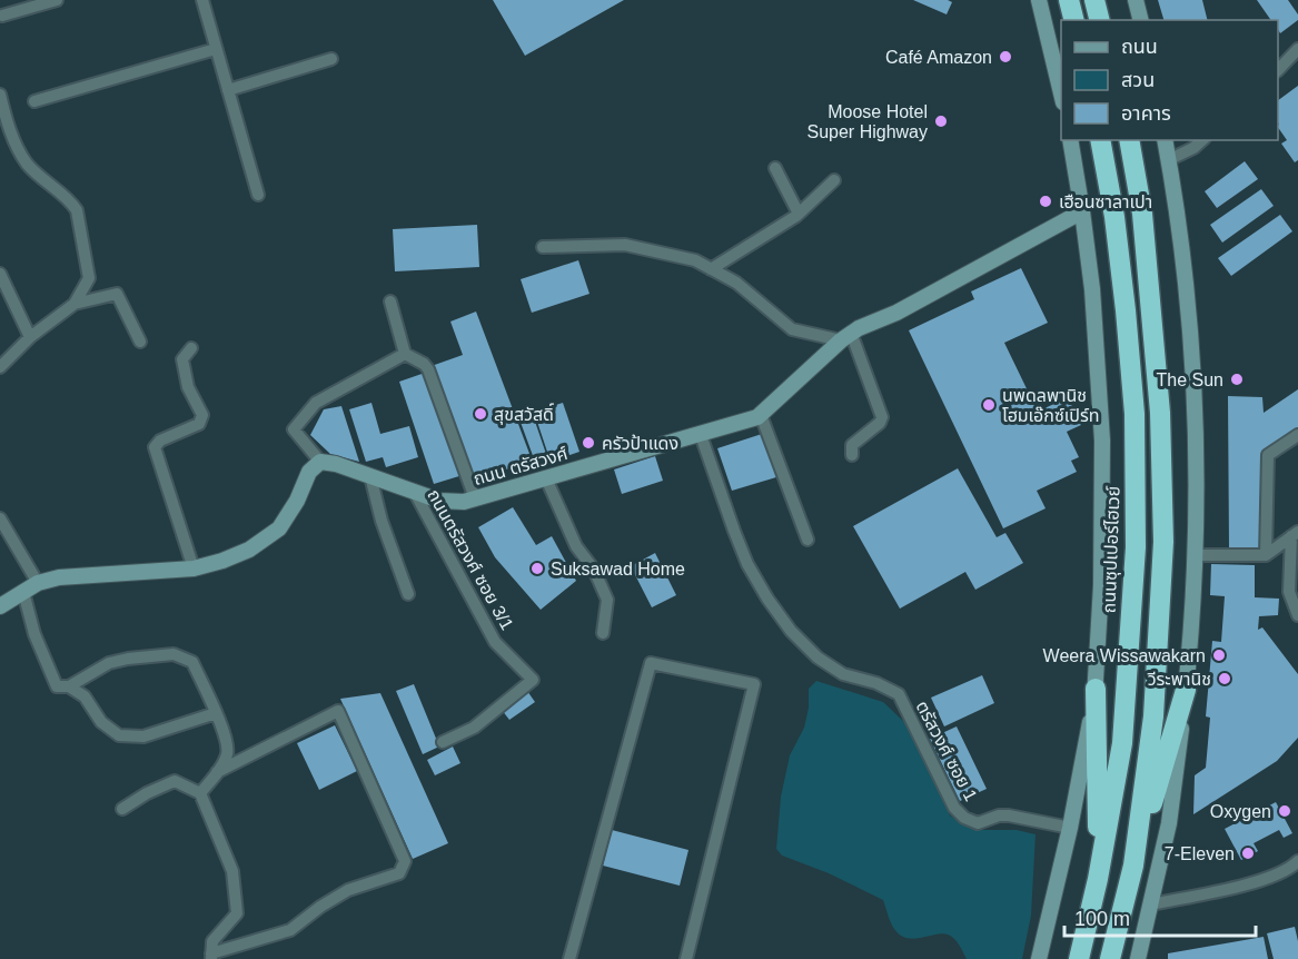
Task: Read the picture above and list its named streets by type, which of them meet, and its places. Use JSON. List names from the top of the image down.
{
  "streets": {
    "highway": ["ถนนซุปเปอร์ไฮเวย์"],
    "main road": ["ถนน ตรัสวงศ์"],
    "street": ["ถนนตรัสวงศ์ ซอย 3/1", "ตรัสวงศ์ ซอย 1"]
  },
  "crossings": [
    ["ถนน ตรัสวงศ์", "ถนนตรัสวงศ์ ซอย 3/1"],
    ["ถนน ตรัสวงศ์", "ตรัสวงศ์ ซอย 1"]
  ],
  "places": [
    "Café Amazon",
    "Moose Hotel Super Highway",
    "เฮือนซาลาเปา",
    "The Sun",
    "นพดลพานิช โฮมเอ๊กซ์เปิร์ท",
    "สุขสวัสดิ์",
    "ครัวป้าแดง",
    "Suksawad Home",
    "Weera Wissawakarn",
    "วีระพานิช",
    "Oxygen",
    "7-Eleven"
  ],
  "legend": ["ถนน", "สวน", "อาคาร"],
  "scale_bar": "100 m"
}
